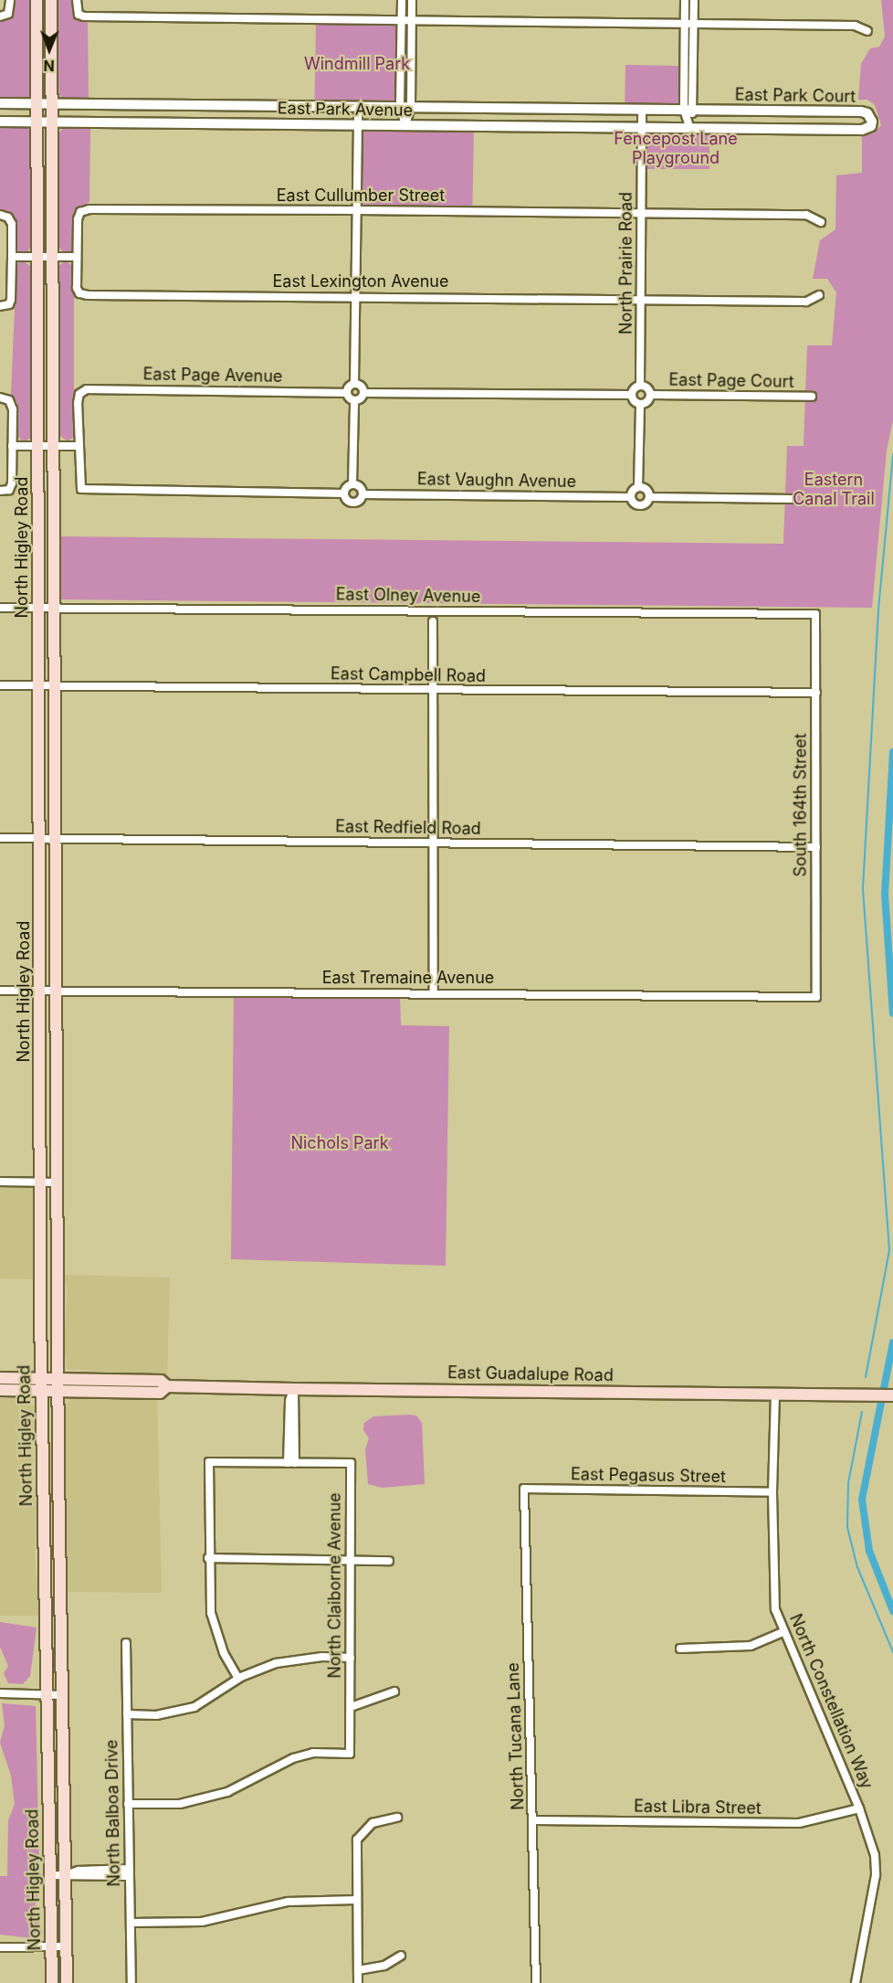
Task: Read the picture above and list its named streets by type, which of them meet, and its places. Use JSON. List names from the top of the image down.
{
  "streets": {
    "main road": ["North Higley Road", "East Guadalupe Road"],
    "street": [
      "East Park Court",
      "East Park Avenue",
      "East Cullumber Street",
      "North Prairie Road",
      "East Lexington Avenue",
      "East Page Avenue",
      "East Page Court",
      "East Vaughn Avenue",
      "East Olney Avenue",
      "East Campbell Road",
      "South 164th Street",
      "East Redfield Road",
      "East Tremaine Avenue",
      "East Pegasus Street",
      "North Claiborne Avenue",
      "North Constellation Way",
      "North Tucana Lane",
      "East Libra Street",
      "North Balboa Drive"
    ]
  },
  "crossings": [
    ["East Park Court", "East Park Avenue"],
    ["East Park Avenue", "North Prairie Road"],
    ["East Park Avenue", "North Higley Road"],
    ["East Cullumber Street", "North Prairie Road"],
    ["East Cullumber Street", "East Lexington Avenue"],
    ["North Prairie Road", "East Lexington Avenue"],
    ["North Prairie Road", "East Page Court"],
    ["East Page Avenue", "East Vaughn Avenue"],
    ["North Higley Road", "East Olney Avenue"],
    ["North Higley Road", "East Campbell Road"],
    ["North Higley Road", "East Redfield Road"],
    ["North Higley Road", "East Tremaine Avenue"],
    ["North Higley Road", "East Guadalupe Road"],
    ["East Olney Avenue", "South 164th Street"],
    ["East Campbell Road", "South 164th Street"],
    ["South 164th Street", "East Redfield Road"],
    ["South 164th Street", "East Tremaine Avenue"],
    ["East Guadalupe Road", "North Constellation Way"],
    ["East Pegasus Street", "North Constellation Way"],
    ["East Pegasus Street", "North Tucana Lane"],
    ["North Claiborne Avenue", "North Balboa Drive"],
    ["North Constellation Way", "East Libra Street"],
    ["North Tucana Lane", "East Libra Street"]
  ],
  "parks": [
    "Windmill Park",
    "Fencepost Lane Playground",
    "Eastern Canal Trail",
    "Nichols Park"
  ],
  "north": "bottom"
}
